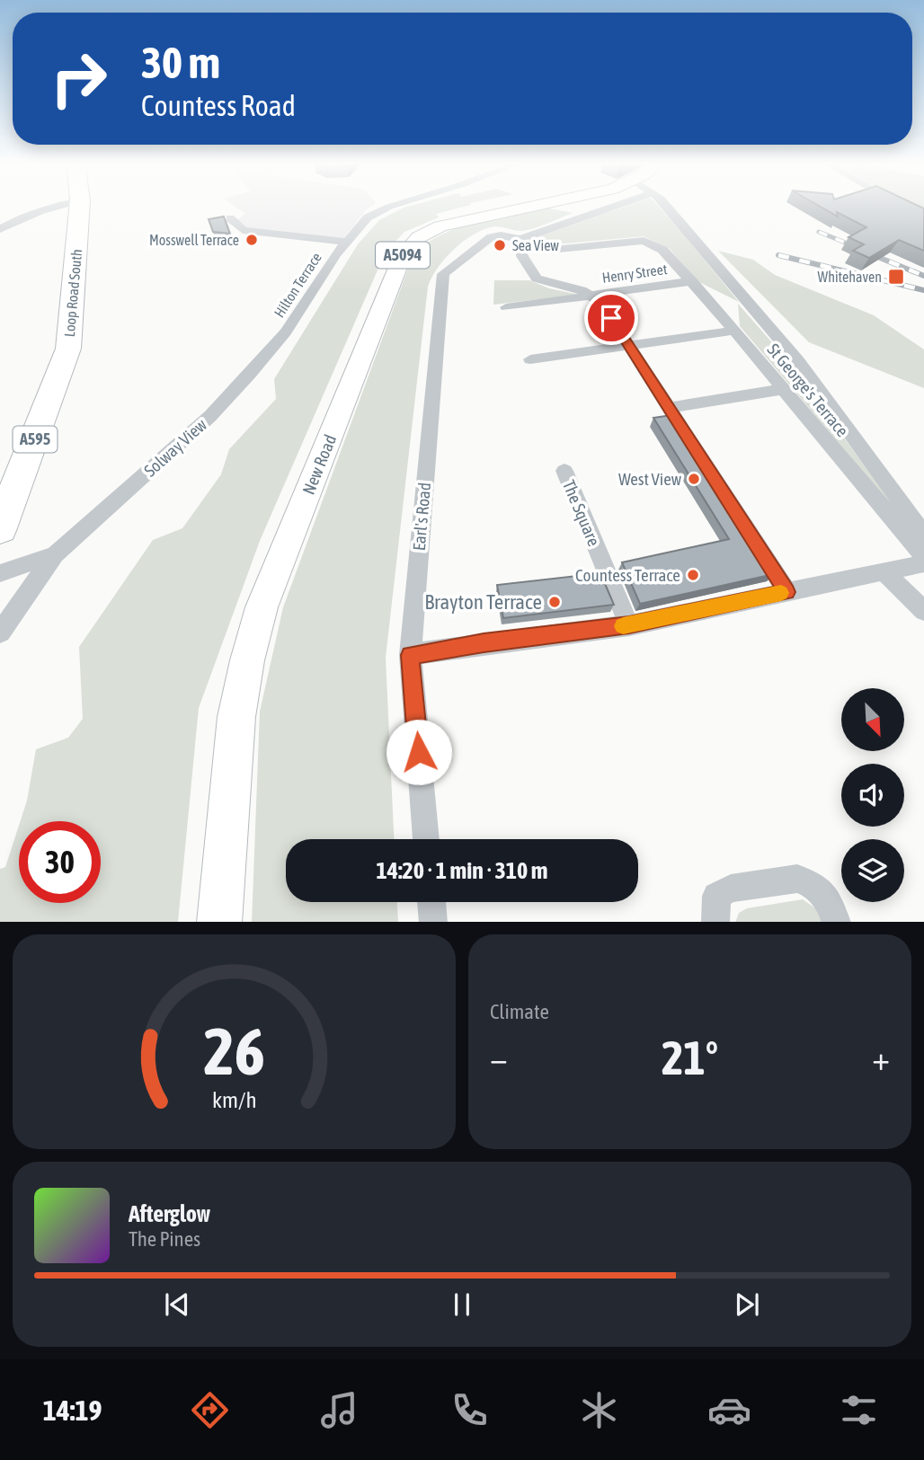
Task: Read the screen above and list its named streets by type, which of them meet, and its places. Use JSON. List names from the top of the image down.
{
  "streets": {
    "highway": ["Loop Road South", "A595"],
    "main road": ["A5094", "New Road"],
    "street": [
      "Henry Street",
      "Hilton Terrace",
      "St George's Terrace",
      "Solway View",
      "The Square",
      "Earl's Road"
    ]
  },
  "crossings": [
    ["Henry Street", "St George's Terrace"],
    ["Hilton Terrace", "Solway View"]
  ],
  "places": {
    "other": [
      "Mosswell Terrace",
      "Sea View",
      "West View",
      "Countess Terrace",
      "Brayton Terrace"
    ],
    "transit": ["Whitehaven"]
  },
  "north": "bottom right",
  "page": {
    "turn": ["30 m", "Countess Road"],
    "limit": "30",
    "trip": "14:20 · 1 min · 310 m",
    "tile": "Climate",
    "heat": ["−", "21°", "+"],
    "song": ["Afterglow", "The Pines"],
    "tabs": "14:19",
    "gauge": ["26", "km/h"]
  }
}
